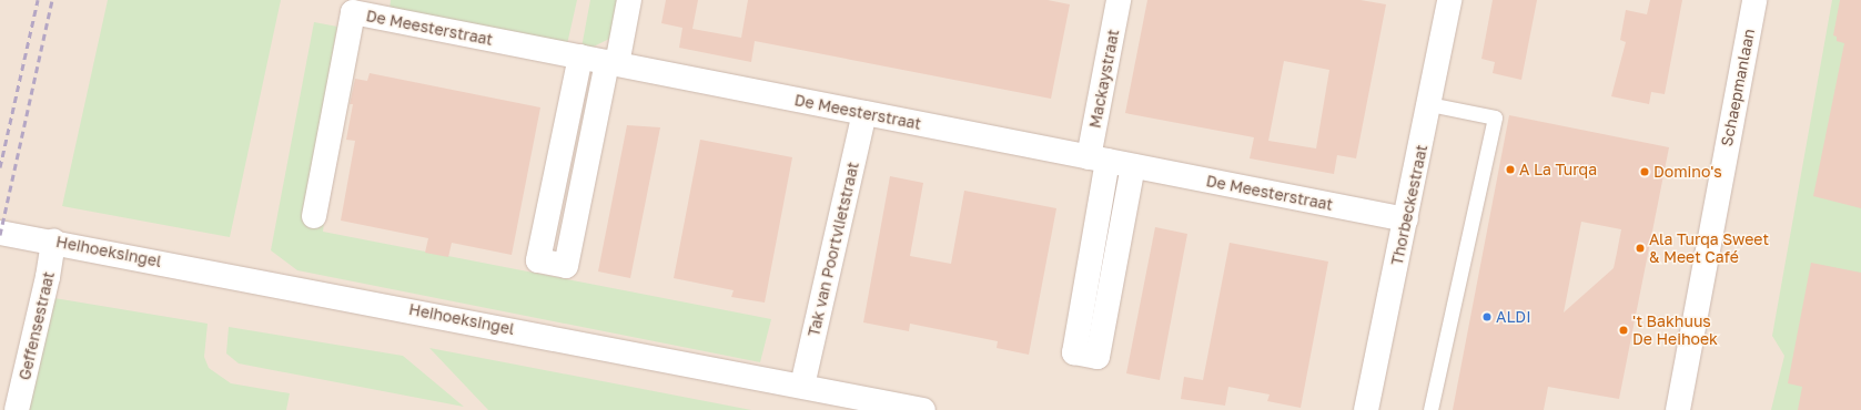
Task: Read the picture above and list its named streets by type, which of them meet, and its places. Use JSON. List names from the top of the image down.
{
  "streets": {
    "street": [
      "De Meesterstraat",
      "Mackaystraat",
      "Schaepmanlaan",
      "Thorbeckestraat",
      "Tak van Poortvlietstraat",
      "Heihoeksingel",
      "Geffensestraat"
    ]
  },
  "crossings": [
    ["De Meesterstraat", "Mackaystraat"],
    ["De Meesterstraat", "Thorbeckestraat"],
    ["De Meesterstraat", "Tak van Poortvlietstraat"],
    ["Tak van Poortvlietstraat", "Heihoeksingel"],
    ["Heihoeksingel", "Geffensestraat"]
  ],
  "places": [
    "A La Turqa",
    "Domino's",
    "Ala Turqa Sweet & Meet Café",
    "ALDI",
    "'t Bakhuus De Heihoek"
  ]
}
